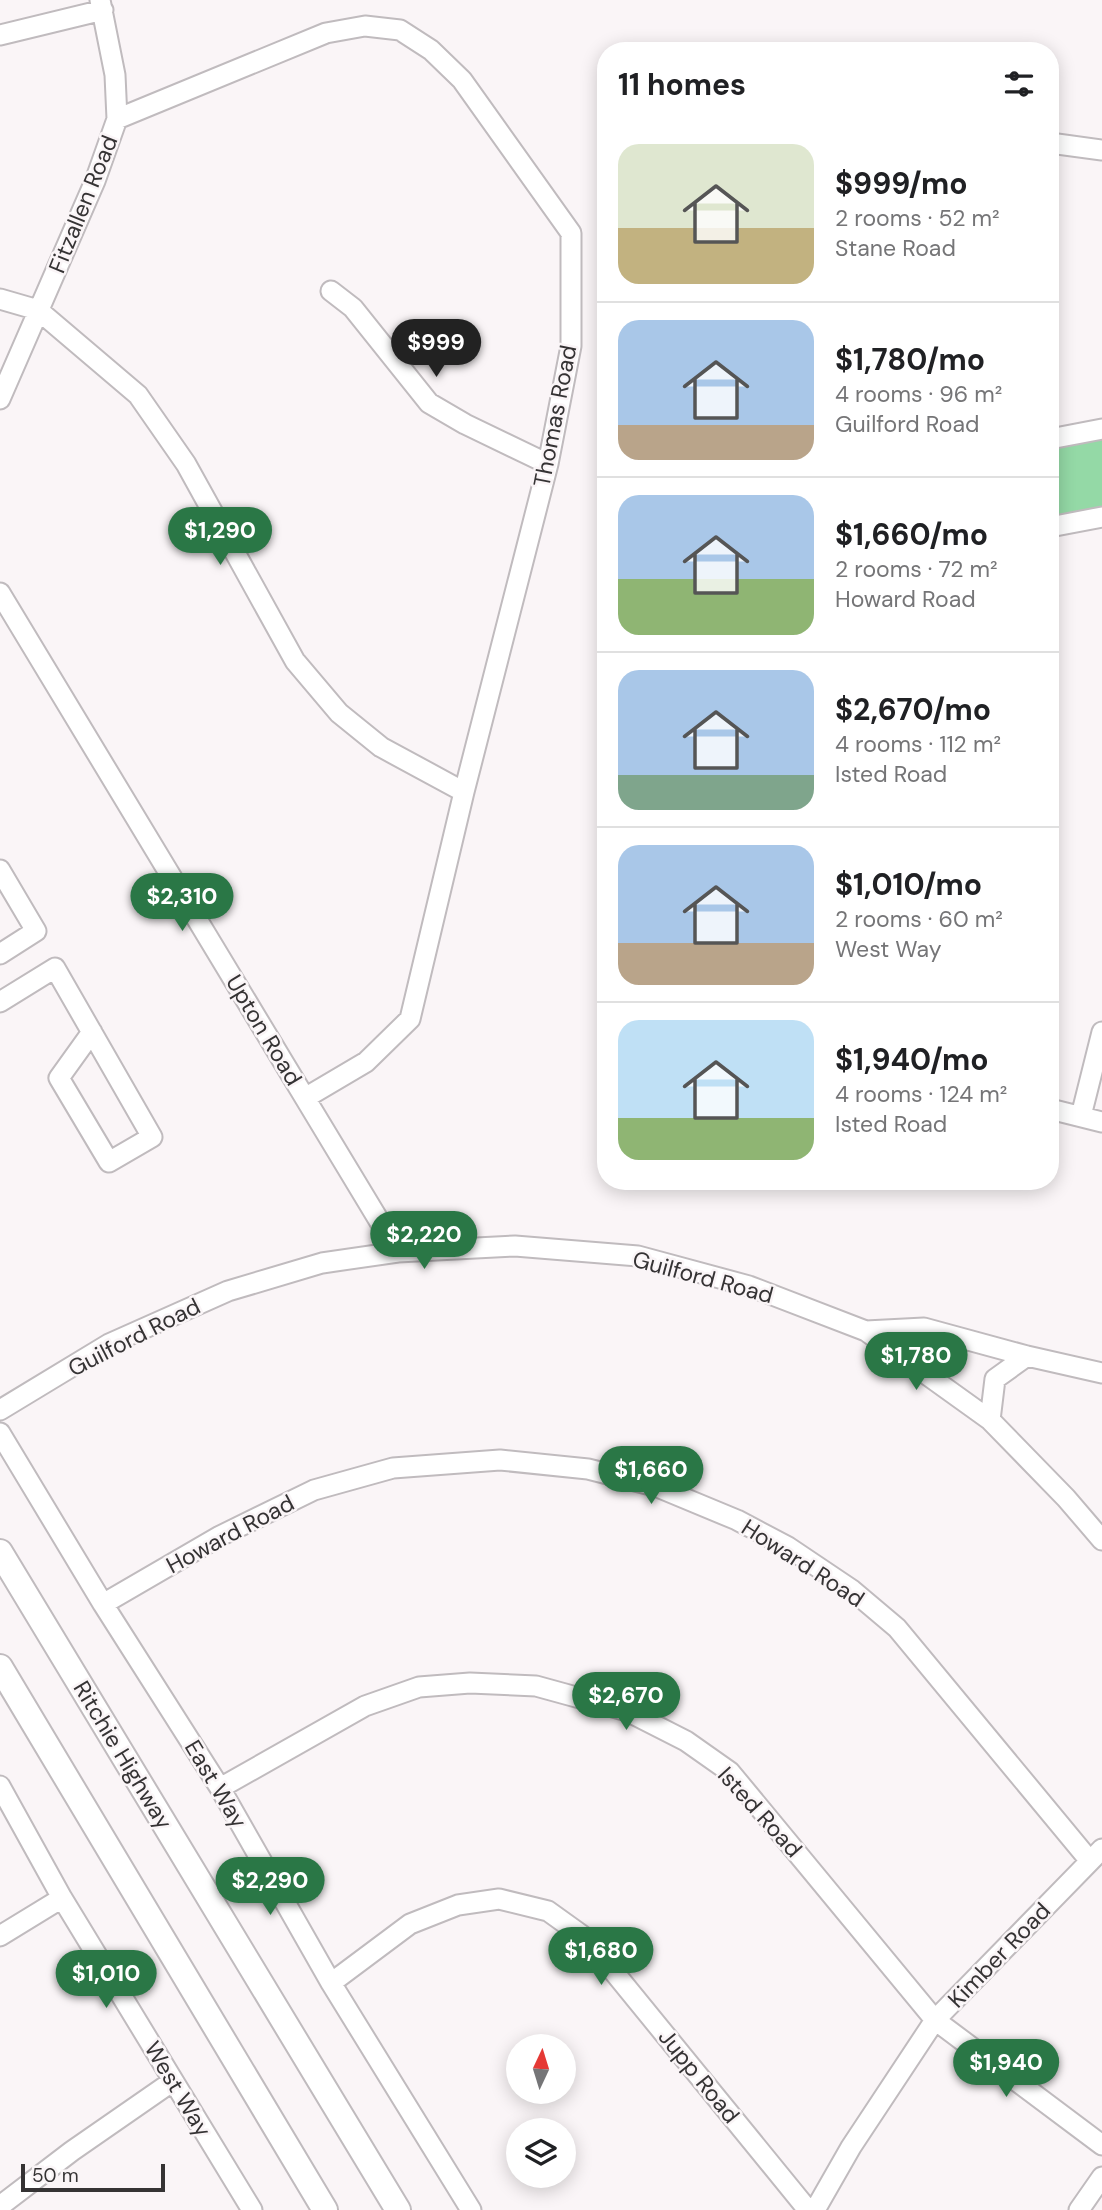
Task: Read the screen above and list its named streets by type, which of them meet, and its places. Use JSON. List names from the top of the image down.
{
  "streets": {
    "main road": ["Ritchie Highway"],
    "street": [
      "Fitzallen Road",
      "Thomas Road",
      "Upton Road",
      "Guilford Road",
      "Howard Road",
      "East Way",
      "Isted Road",
      "Kimber Road",
      "Jupp Road",
      "West Way"
    ]
  },
  "crossings": [
    ["Fitzallen Road", "Thomas Road"],
    ["Thomas Road", "Upton Road"],
    ["Upton Road", "Guilford Road"],
    ["Howard Road", "East Way"],
    ["Howard Road", "Kimber Road"],
    ["East Way", "Isted Road"],
    ["East Way", "Jupp Road"],
    ["Isted Road", "Kimber Road"]
  ],
  "scale_bar": "50 m",
  "north": "top",
  "page": {
    "heading": "11 homes",
    "list": [
      {
        "name": "$999/mo",
        "note": "2 rooms · 52 m² · Stane Road"
      },
      {
        "name": "$1,780/mo",
        "note": "4 rooms · 96 m² · Guilford Road"
      },
      {
        "name": "$1,660/mo",
        "note": "2 rooms · 72 m² · Howard Road"
      },
      {
        "name": "$2,670/mo",
        "note": "4 rooms · 112 m² · Isted Road"
      },
      {
        "name": "$1,010/mo",
        "note": "2 rooms · 60 m² · West Way"
      },
      {
        "name": "$1,940/mo",
        "note": "4 rooms · 124 m² · Isted Road"
      }
    ],
    "price": [
      "$999",
      "$1,290",
      "$2,310",
      "$2,220",
      "$1,780",
      "$1,660",
      "$2,670",
      "$2,290",
      "$1,680",
      "$1,010",
      "$1,940"
    ],
    "scale": "50 m"
  }
}
